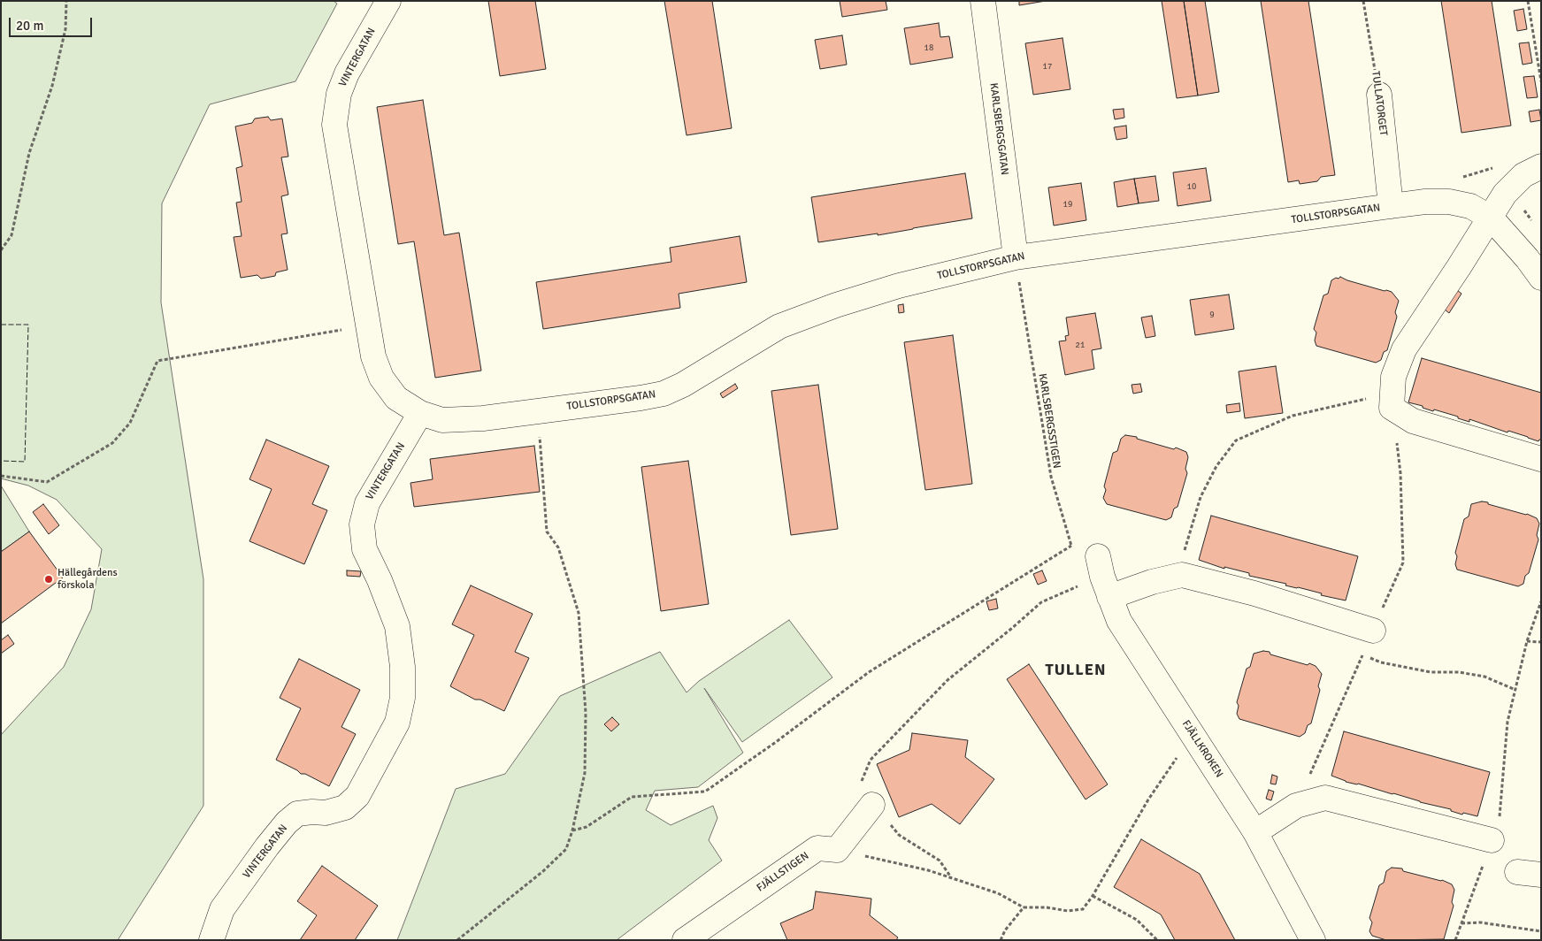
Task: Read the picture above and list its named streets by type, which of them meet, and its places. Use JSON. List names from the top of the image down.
{
  "streets": {
    "street": [
      "VINTERGATAN",
      "TULLATORGET",
      "KARLSBERGSGATAN",
      "TOLLSTORPSGATAN",
      "FJÄLLKROKEN",
      "FJÄLLSTIGEN"
    ],
    "path": ["KARLSBERGSSTIGEN"]
  },
  "crossings": [
    ["VINTERGATAN", "TOLLSTORPSGATAN"],
    ["TULLATORGET", "TOLLSTORPSGATAN"],
    ["KARLSBERGSGATAN", "TOLLSTORPSGATAN"],
    ["KARLSBERGSGATAN", "KARLSBERGSSTIGEN"],
    ["TOLLSTORPSGATAN", "KARLSBERGSSTIGEN"],
    ["KARLSBERGSSTIGEN", "FJÄLLKROKEN"]
  ],
  "districts": ["TULLEN"],
  "places": ["Hällegårdens förskola"],
  "house_numbers": [
    "18",
    "17",
    "10",
    "19",
    "9",
    "21"
  ],
  "scale_bar": "20 m"
}
